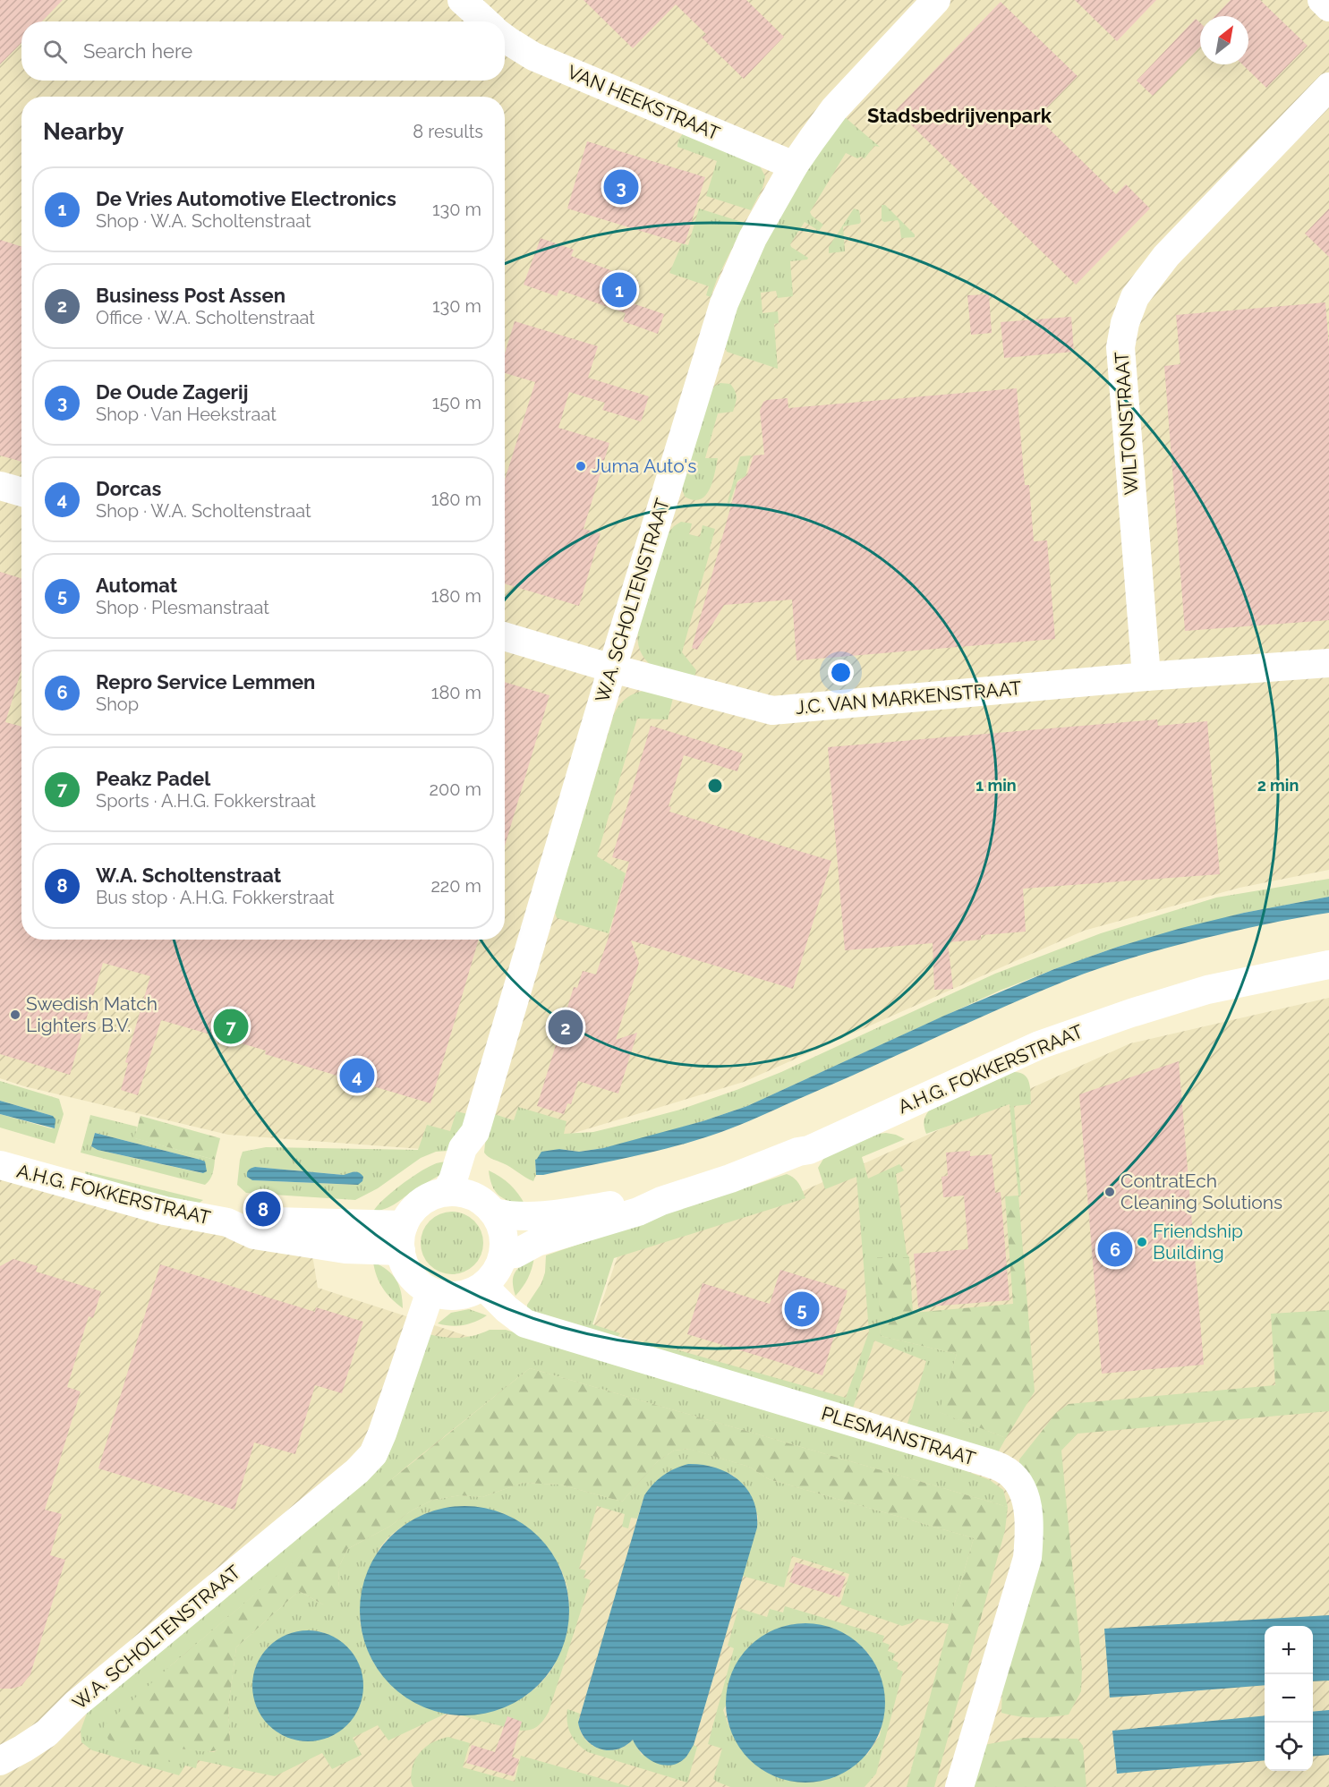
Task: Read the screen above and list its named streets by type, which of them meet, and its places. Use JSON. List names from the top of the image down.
{
  "streets": {
    "street": [
      "VAN HEEKSTRAAT",
      "WILTONSTRAAT",
      "W.A. SCHOLTENSTRAAT",
      "J.C. VAN MARKENSTRAAT",
      "A.H.G. FOKKERSTRAAT",
      "PLESMANSTRAAT"
    ]
  },
  "crossings": [
    ["VAN HEEKSTRAAT", "W.A. SCHOLTENSTRAAT"],
    ["WILTONSTRAAT", "J.C. VAN MARKENSTRAAT"],
    ["W.A. SCHOLTENSTRAAT", "J.C. VAN MARKENSTRAAT"],
    ["W.A. SCHOLTENSTRAAT", "A.H.G. FOKKERSTRAAT"],
    ["W.A. SCHOLTENSTRAAT", "PLESMANSTRAAT"],
    ["A.H.G. FOKKERSTRAAT", "PLESMANSTRAAT"]
  ],
  "districts": ["Stadsbedrijvenpark"],
  "places": [
    "Juma Auto's",
    "Swedish Match Lighters B.V.",
    "ContratEch Cleaning Solutions",
    "Friendship Building"
  ],
  "north": "top right",
  "page": {
    "search": "Search here",
    "heading": ["Nearby", "8 results"],
    "list": [
      {
        "mark": "1",
        "name": "De Vries Automotive Electronics",
        "note": "Shop · W.A. Scholtenstraat",
        "value": "130 m"
      },
      {
        "mark": "2",
        "name": "Business Post Assen",
        "note": "Office · W.A. Scholtenstraat",
        "value": "130 m"
      },
      {
        "mark": "3",
        "name": "De Oude Zagerij",
        "note": "Shop · Van Heekstraat",
        "value": "150 m"
      },
      {
        "mark": "4",
        "name": "Dorcas",
        "note": "Shop · W.A. Scholtenstraat",
        "value": "180 m"
      },
      {
        "mark": "5",
        "name": "Automat",
        "note": "Shop · Plesmanstraat",
        "value": "180 m"
      },
      {
        "mark": "6",
        "name": "Repro Service Lemmen",
        "note": "Shop",
        "value": "180 m"
      },
      {
        "mark": "7",
        "name": "Peakz Padel",
        "note": "Sports · A.H.G. Fokkerstraat",
        "value": "200 m"
      },
      {
        "mark": "8",
        "name": "W.A. Scholtenstraat",
        "note": "Bus stop · A.H.G. Fokkerstraat",
        "value": "220 m"
      }
    ],
    "pins": [
      "3",
      "1",
      "7",
      "2",
      "4",
      "8",
      "6",
      "5"
    ],
    "map_buttons": ["+", "−"]
  },
  "rings": ["1 min", "2 min"]
}
